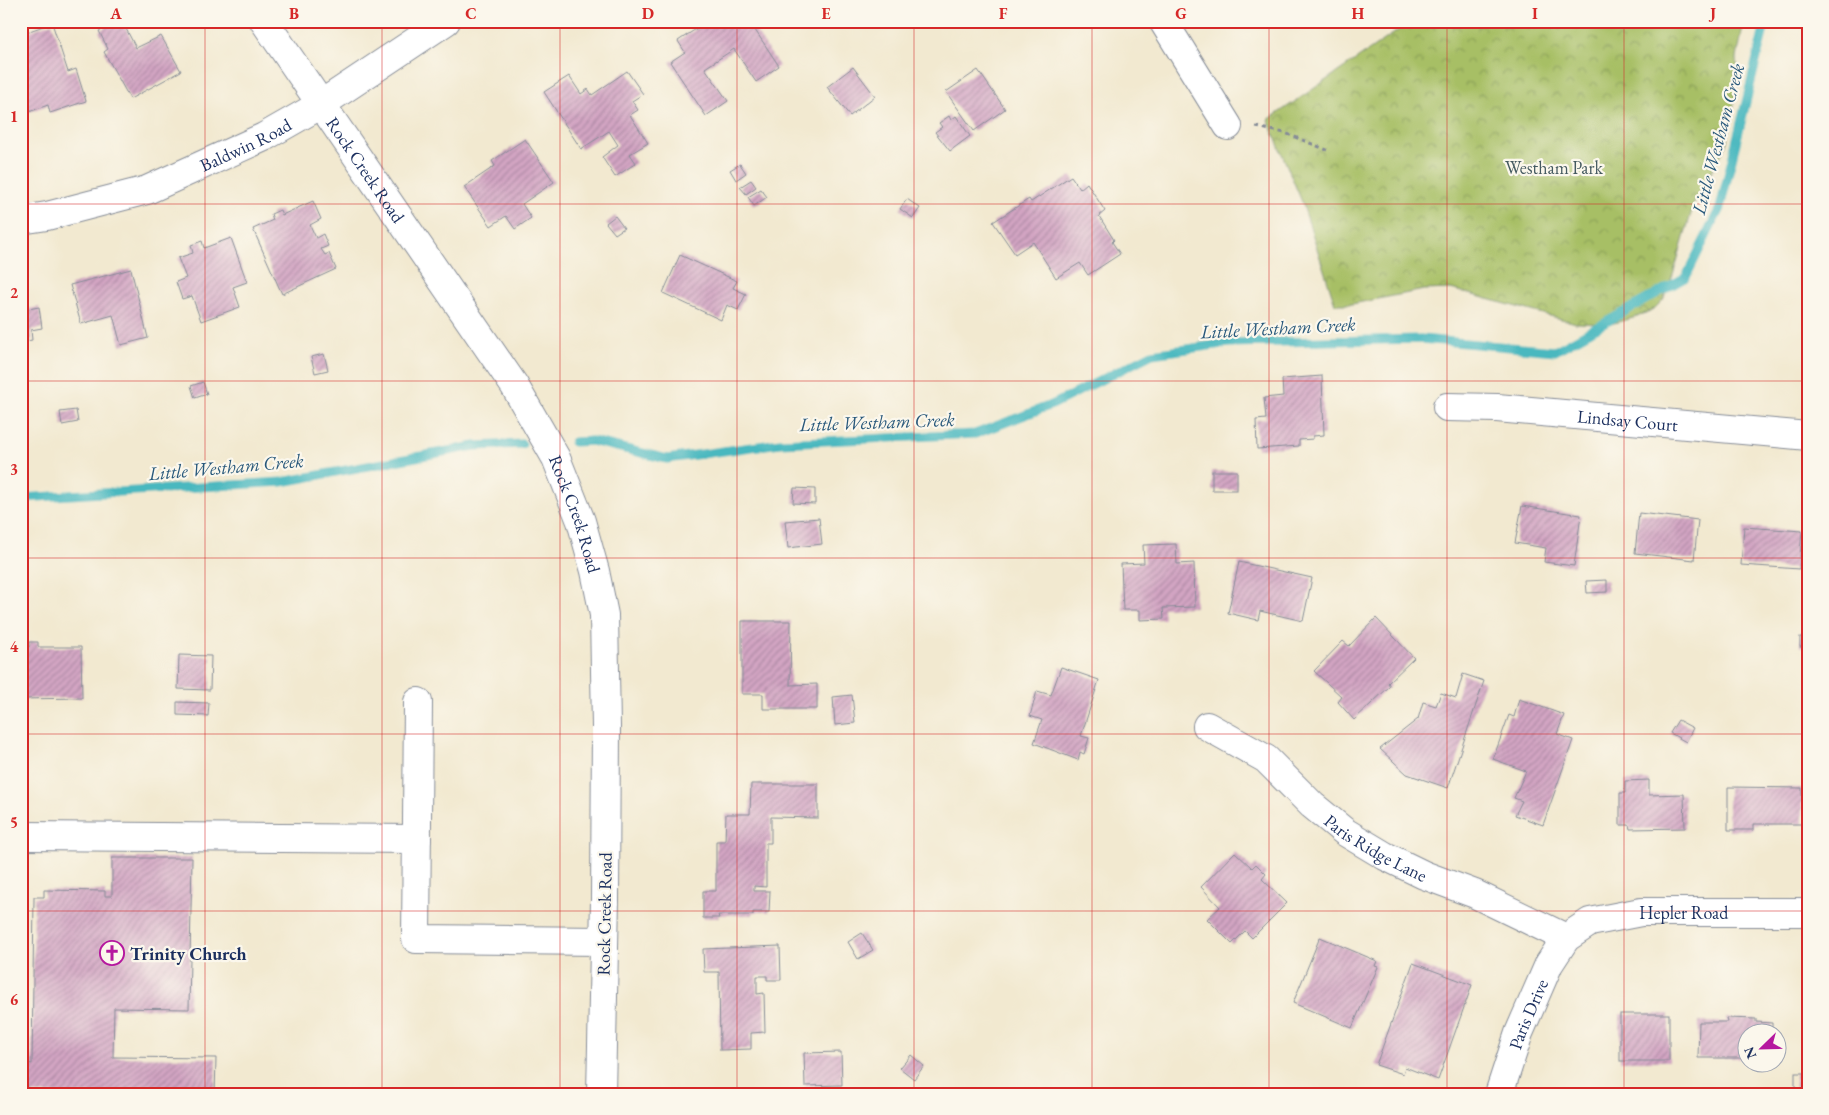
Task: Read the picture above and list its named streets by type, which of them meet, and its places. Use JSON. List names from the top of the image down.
{
  "streets": {
    "street": [
      "Baldwin Road",
      "Rock Creek Road",
      "Lindsay Court",
      "Paris Ridge Lane",
      "Hepler Road",
      "Paris Drive"
    ]
  },
  "crossings": [
    ["Baldwin Road", "Rock Creek Road"],
    ["Paris Ridge Lane", "Hepler Road"],
    ["Paris Ridge Lane", "Paris Drive"],
    ["Hepler Road", "Paris Drive"]
  ],
  "water": ["Little Westham Creek"],
  "parks": ["Westham Park"],
  "places": {
    "church": ["Trinity Church"]
  },
  "north": "bottom left",
  "grid": {
    "columns": [
      "A",
      "B",
      "C",
      "D",
      "E",
      "F",
      "G",
      "H",
      "I",
      "J"
    ],
    "rows": [
      "1",
      "2",
      "3",
      "4",
      "5",
      "6"
    ]
  }
}
